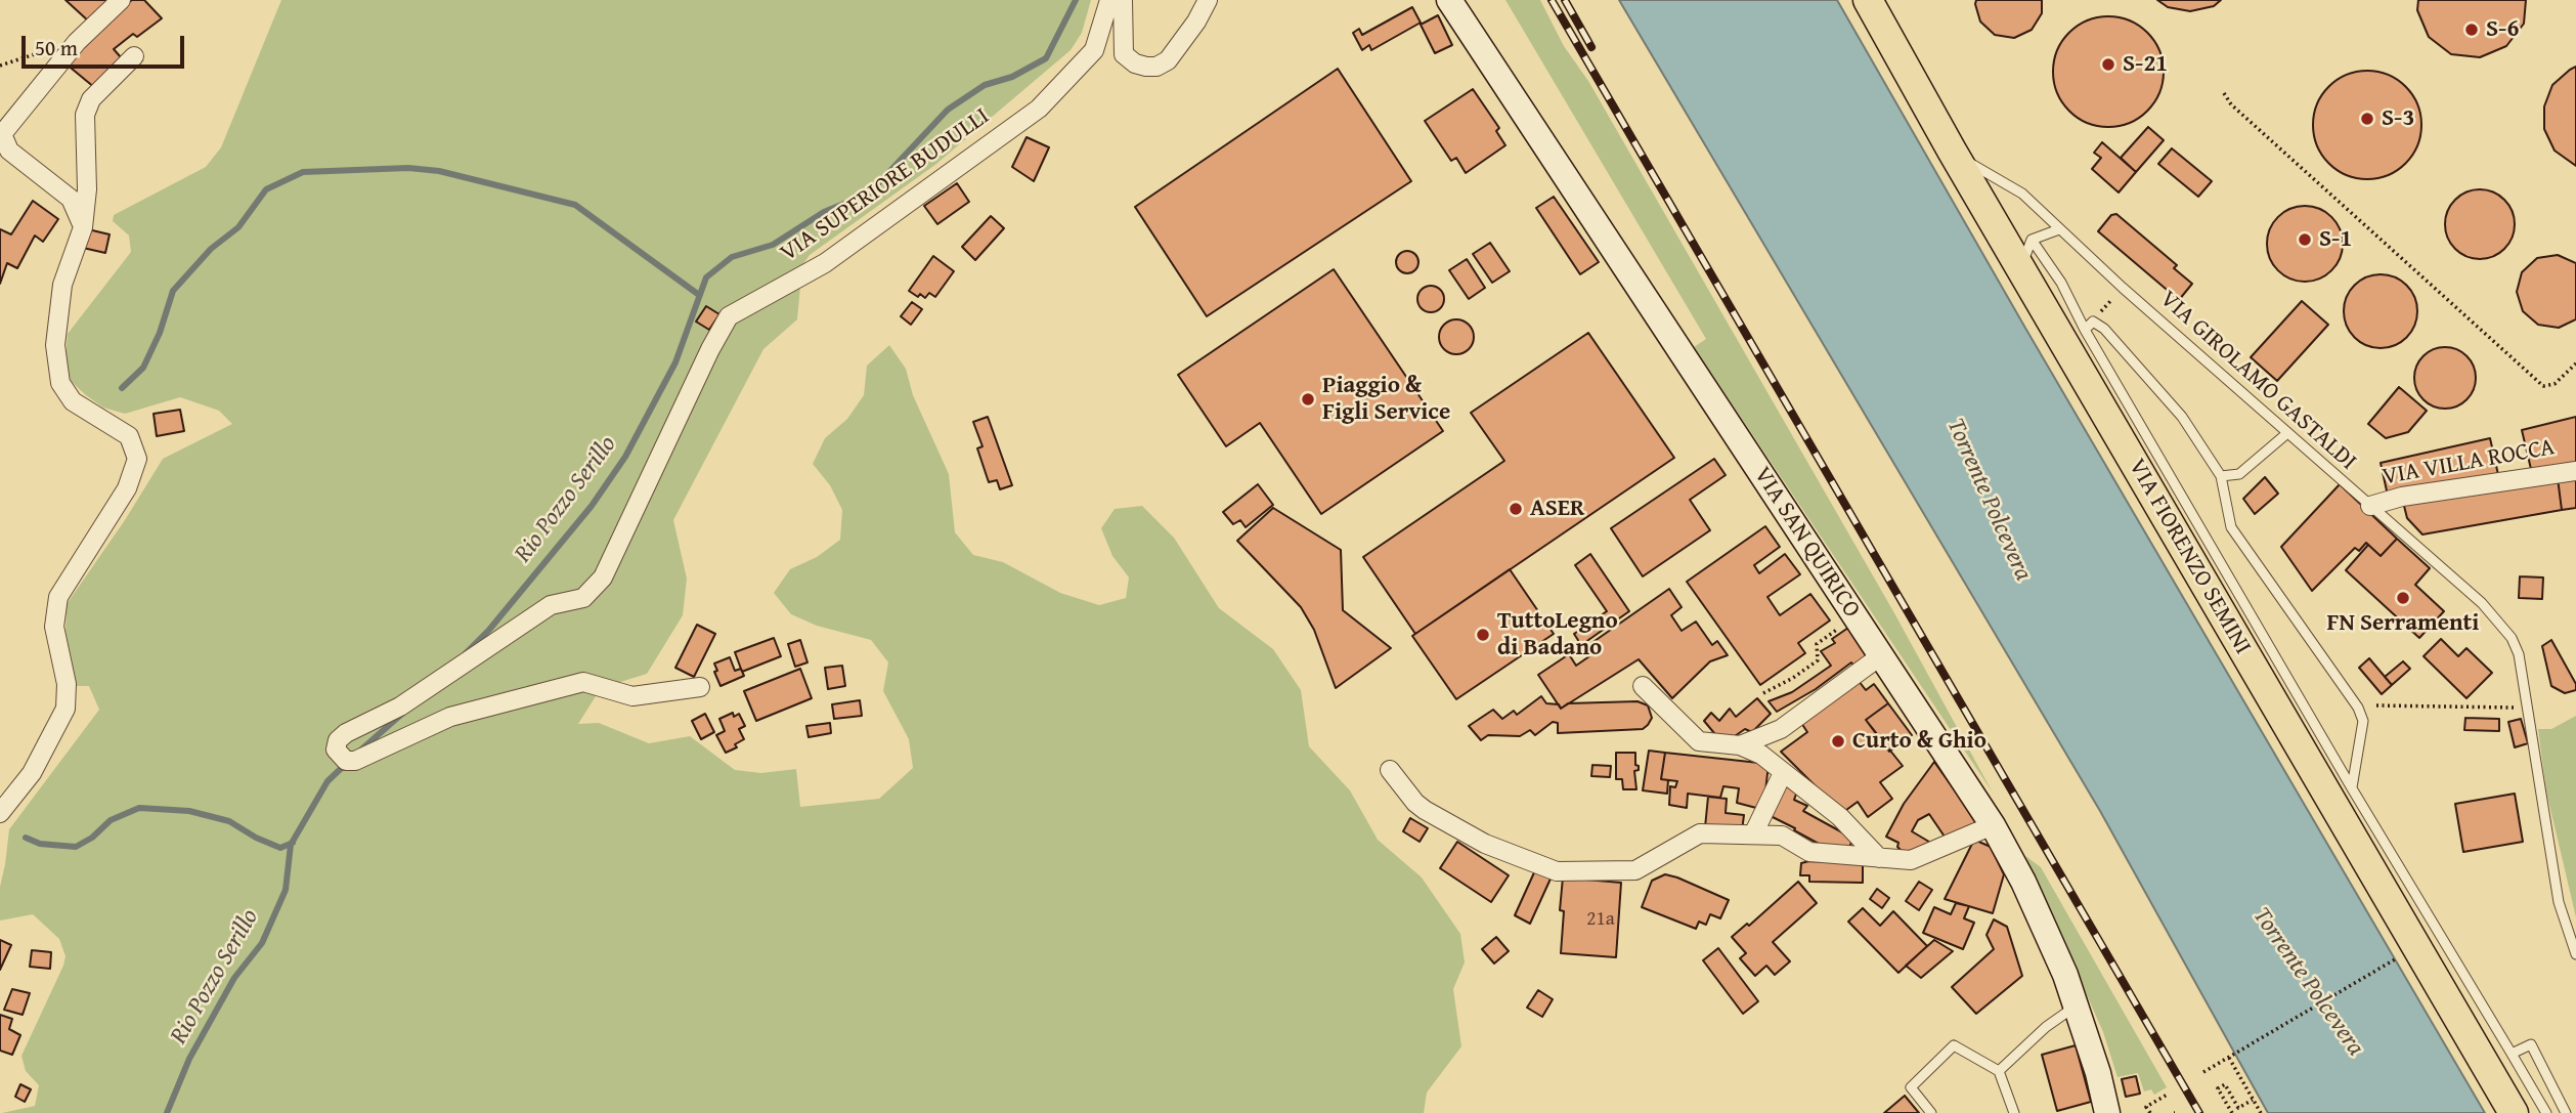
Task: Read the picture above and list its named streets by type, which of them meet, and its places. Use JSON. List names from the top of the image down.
{
  "streets": {
    "main road": ["VIA SAN QUIRICO", "VIA FIORENZO SEMINI"],
    "street": ["VIA SUPERIORE BUDULLI", "VIA VILLA ROCCA"],
    "lane": ["VIA GIROLAMO GASTALDI"]
  },
  "crossings": [
    ["VIA GIROLAMO GASTALDI", "VIA VILLA ROCCA"],
    ["VIA GIROLAMO GASTALDI", "VIA FIORENZO SEMINI"]
  ],
  "water": ["Rio Pozzo Serillo", "Torrente Polcevera"],
  "places": [
    "S-6",
    "S-21",
    "S-3",
    "S-1",
    "Piaggio & Figli Service",
    "ASER",
    "FN Serramenti",
    "TuttoLegno di Badano",
    "Curto & Ghio"
  ],
  "house_numbers": ["21a"],
  "scale_bar": "50 m"
}
